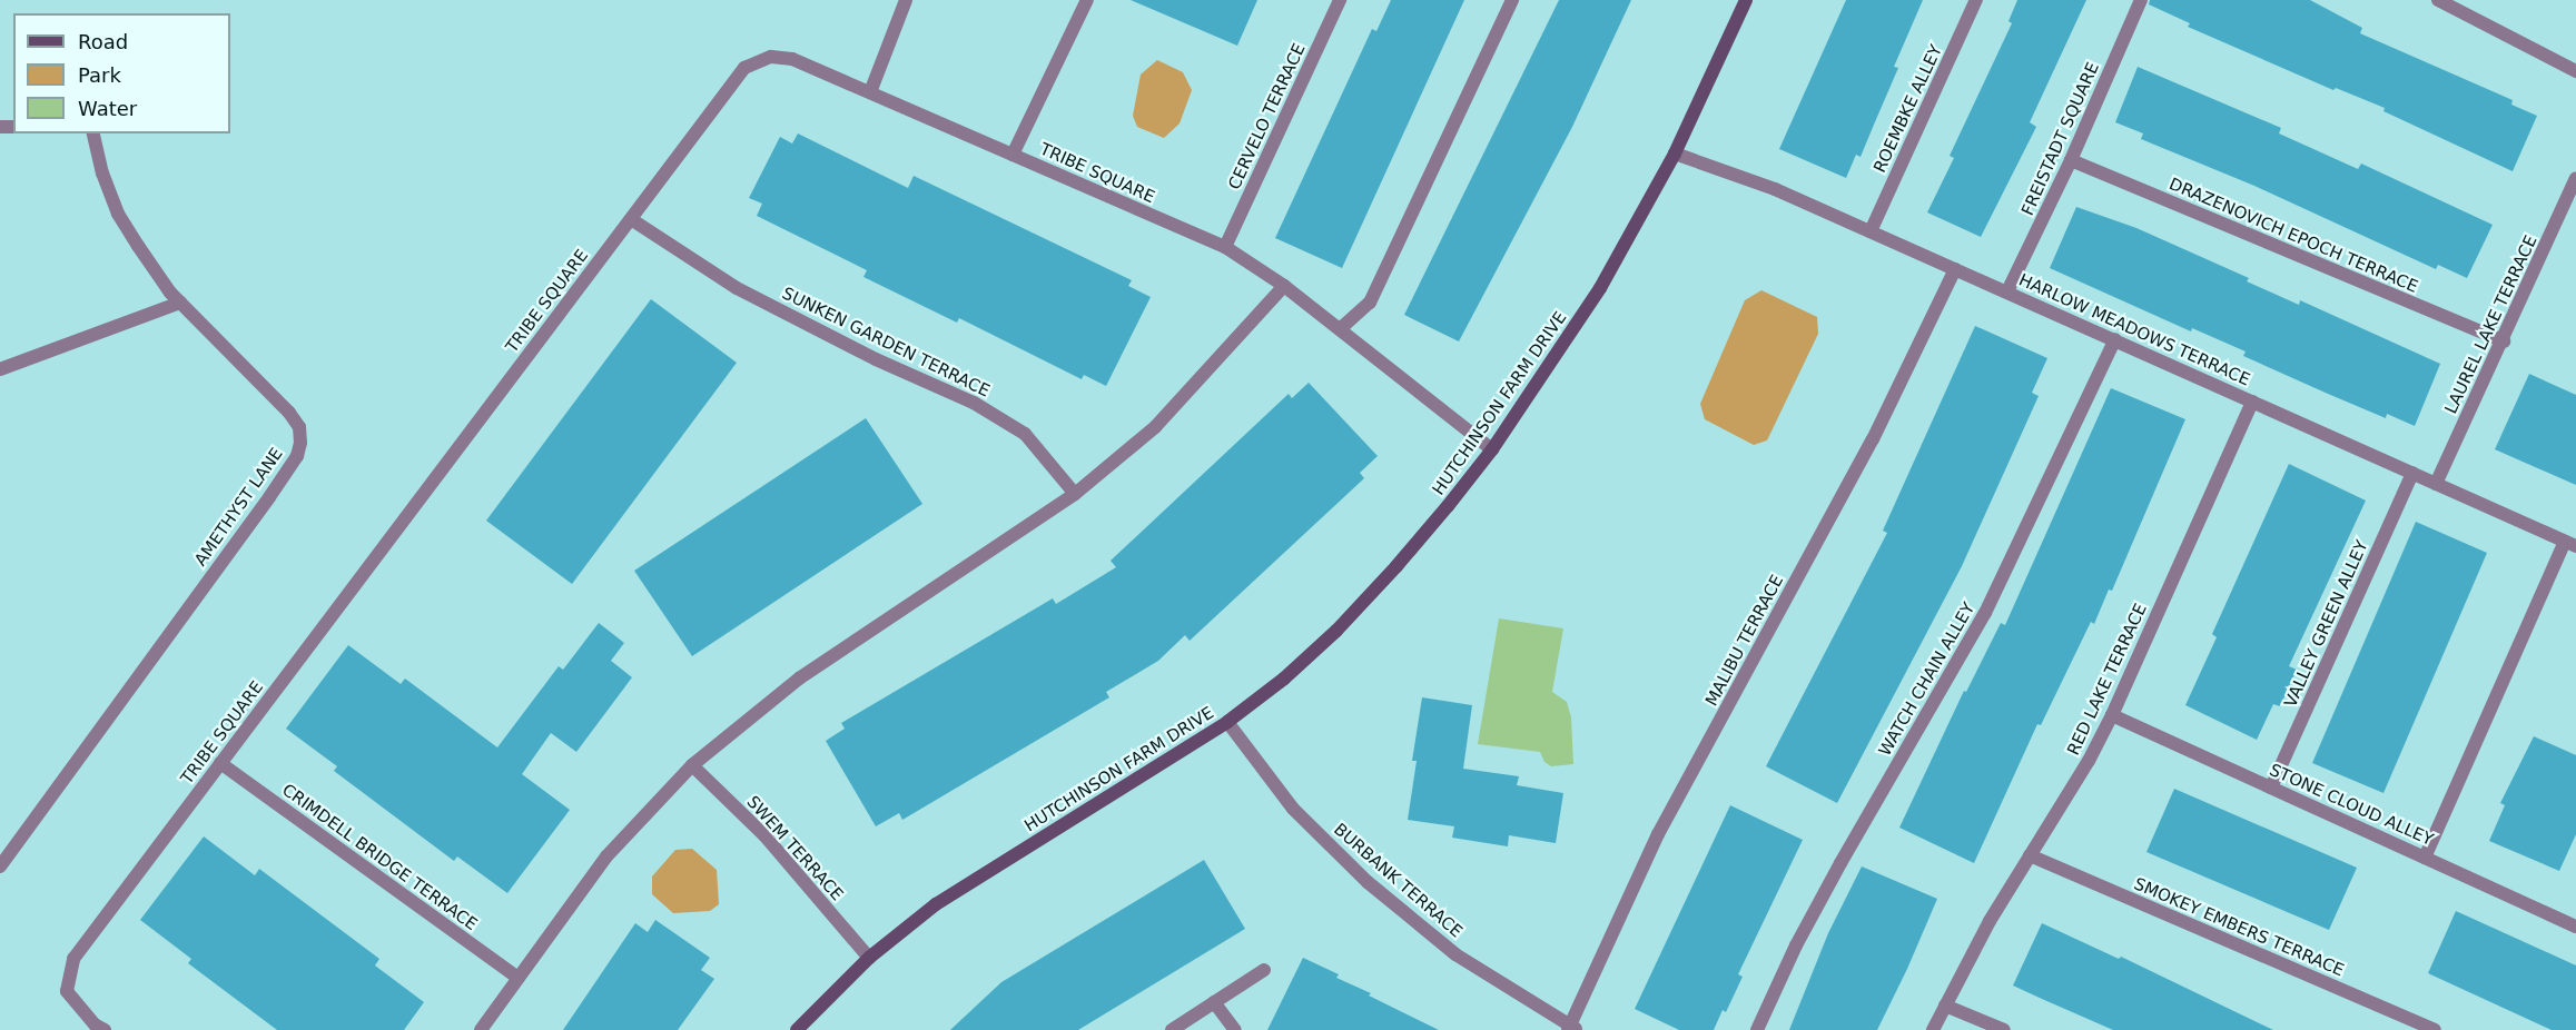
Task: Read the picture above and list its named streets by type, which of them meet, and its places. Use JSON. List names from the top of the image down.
{
  "streets": {
    "street": [
      "ROEMBKE ALLEY",
      "CERVELO TERRACE",
      "FREISTADT SQUARE",
      "TRIBE SQUARE",
      "DRAZENOVICH EPOCH TERRACE",
      "LAUREL LAKE TERRACE",
      "HARLOW MEADOWS TERRACE",
      "SUNKEN GARDEN TERRACE",
      "HUTCHINSON FARM DRIVE",
      "AMETHYST LANE",
      "VALLEY GREEN ALLEY",
      "MALIBU TERRACE",
      "WATCH CHAIN ALLEY",
      "RED LAKE TERRACE",
      "STONE CLOUD ALLEY",
      "SWEM TERRACE",
      "CRIMDELL BRIDGE TERRACE",
      "BURBANK TERRACE",
      "SMOKEY EMBERS TERRACE"
    ]
  },
  "crossings": [
    ["ROEMBKE ALLEY", "HARLOW MEADOWS TERRACE"],
    ["CERVELO TERRACE", "TRIBE SQUARE"],
    ["FREISTADT SQUARE", "DRAZENOVICH EPOCH TERRACE"],
    ["FREISTADT SQUARE", "HARLOW MEADOWS TERRACE"],
    ["TRIBE SQUARE", "SUNKEN GARDEN TERRACE"],
    ["TRIBE SQUARE", "HUTCHINSON FARM DRIVE"],
    ["TRIBE SQUARE", "CRIMDELL BRIDGE TERRACE"],
    ["DRAZENOVICH EPOCH TERRACE", "LAUREL LAKE TERRACE"],
    ["LAUREL LAKE TERRACE", "HARLOW MEADOWS TERRACE"],
    ["HARLOW MEADOWS TERRACE", "HUTCHINSON FARM DRIVE"],
    ["HARLOW MEADOWS TERRACE", "VALLEY GREEN ALLEY"],
    ["HARLOW MEADOWS TERRACE", "MALIBU TERRACE"],
    ["HARLOW MEADOWS TERRACE", "WATCH CHAIN ALLEY"],
    ["HARLOW MEADOWS TERRACE", "RED LAKE TERRACE"],
    ["HUTCHINSON FARM DRIVE", "SWEM TERRACE"],
    ["HUTCHINSON FARM DRIVE", "BURBANK TERRACE"],
    ["VALLEY GREEN ALLEY", "STONE CLOUD ALLEY"],
    ["MALIBU TERRACE", "BURBANK TERRACE"],
    ["RED LAKE TERRACE", "STONE CLOUD ALLEY"],
    ["RED LAKE TERRACE", "SMOKEY EMBERS TERRACE"]
  ],
  "legend": ["Road", "Park", "Water"]
}
